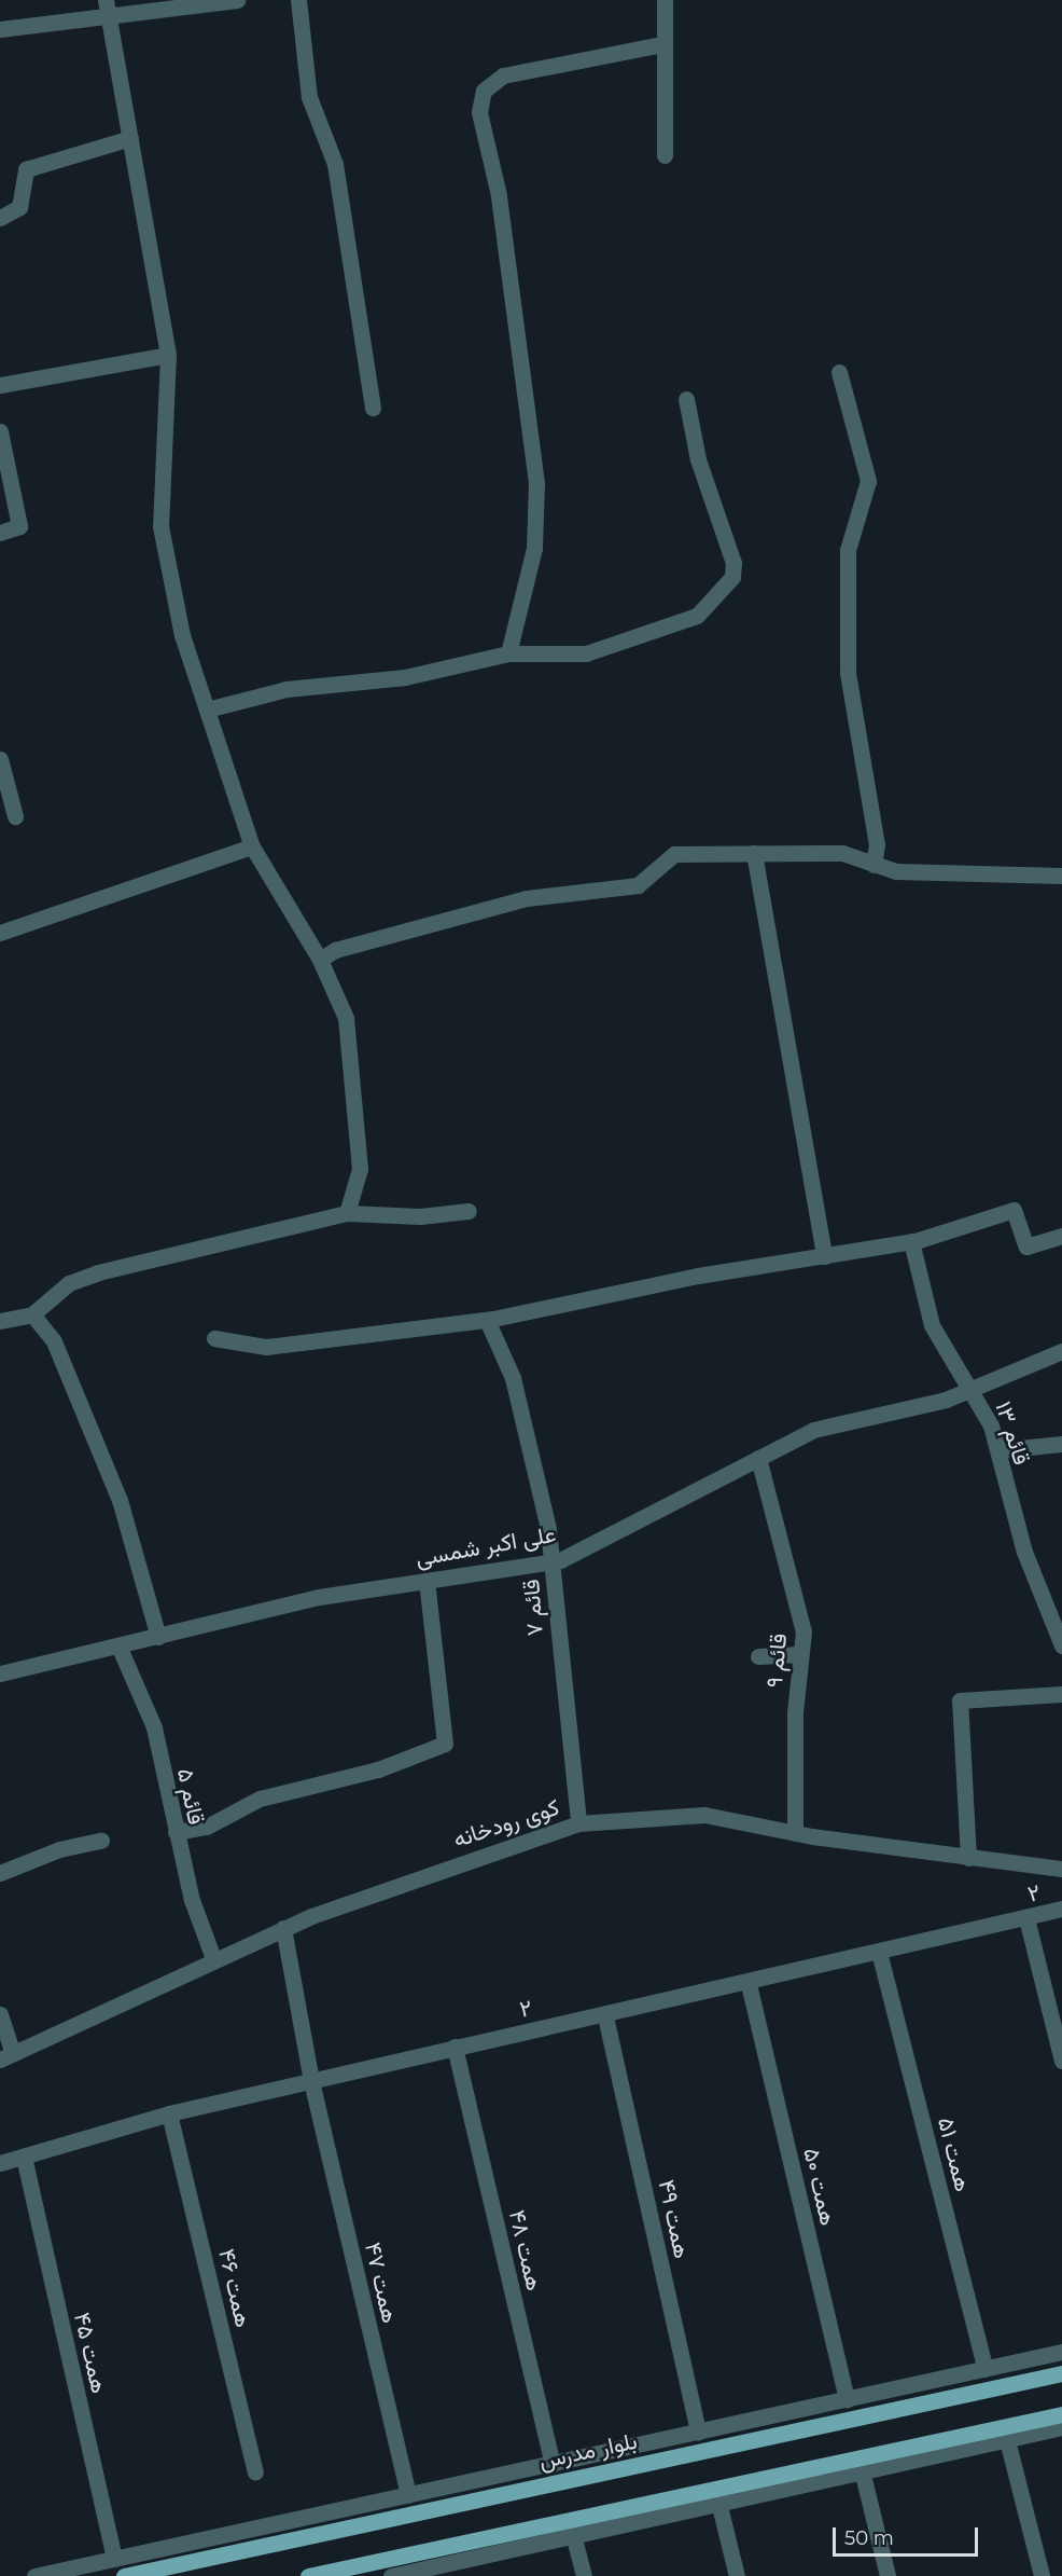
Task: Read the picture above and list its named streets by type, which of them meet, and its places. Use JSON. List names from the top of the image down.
{
  "streets": {
    "main road": ["بلوار مدرس"],
    "street": [
      "قائم ۱۳",
      "علی اکبر شمسی",
      "قائم ۷",
      "قائم ۹",
      "قائم ۵",
      "کوی رودخانه",
      "۲",
      "همت ۵۱",
      "همت ۵۰",
      "همت ۴۹",
      "همت ۴۸",
      "همت ۴۷",
      "همت ۴۶",
      "همت ۴۵"
    ]
  },
  "crossings": [
    ["قائم ۱۳", "علی اکبر شمسی"],
    ["علی اکبر شمسی", "قائم ۷"],
    ["علی اکبر شمسی", "قائم ۹"],
    ["علی اکبر شمسی", "قائم ۵"],
    ["قائم ۷", "کوی رودخانه"],
    ["قائم ۹", "کوی رودخانه"],
    ["قائم ۵", "کوی رودخانه"],
    ["کوی رودخانه", "همت ۴۷"],
    ["۲", "همت ۵۱"],
    ["۲", "همت ۵۰"],
    ["۲", "همت ۴۹"],
    ["۲", "همت ۴۸"],
    ["۲", "همت ۴۷"],
    ["۲", "همت ۴۶"],
    ["۲", "همت ۴۵"]
  ],
  "scale_bar": "50 m"
}
